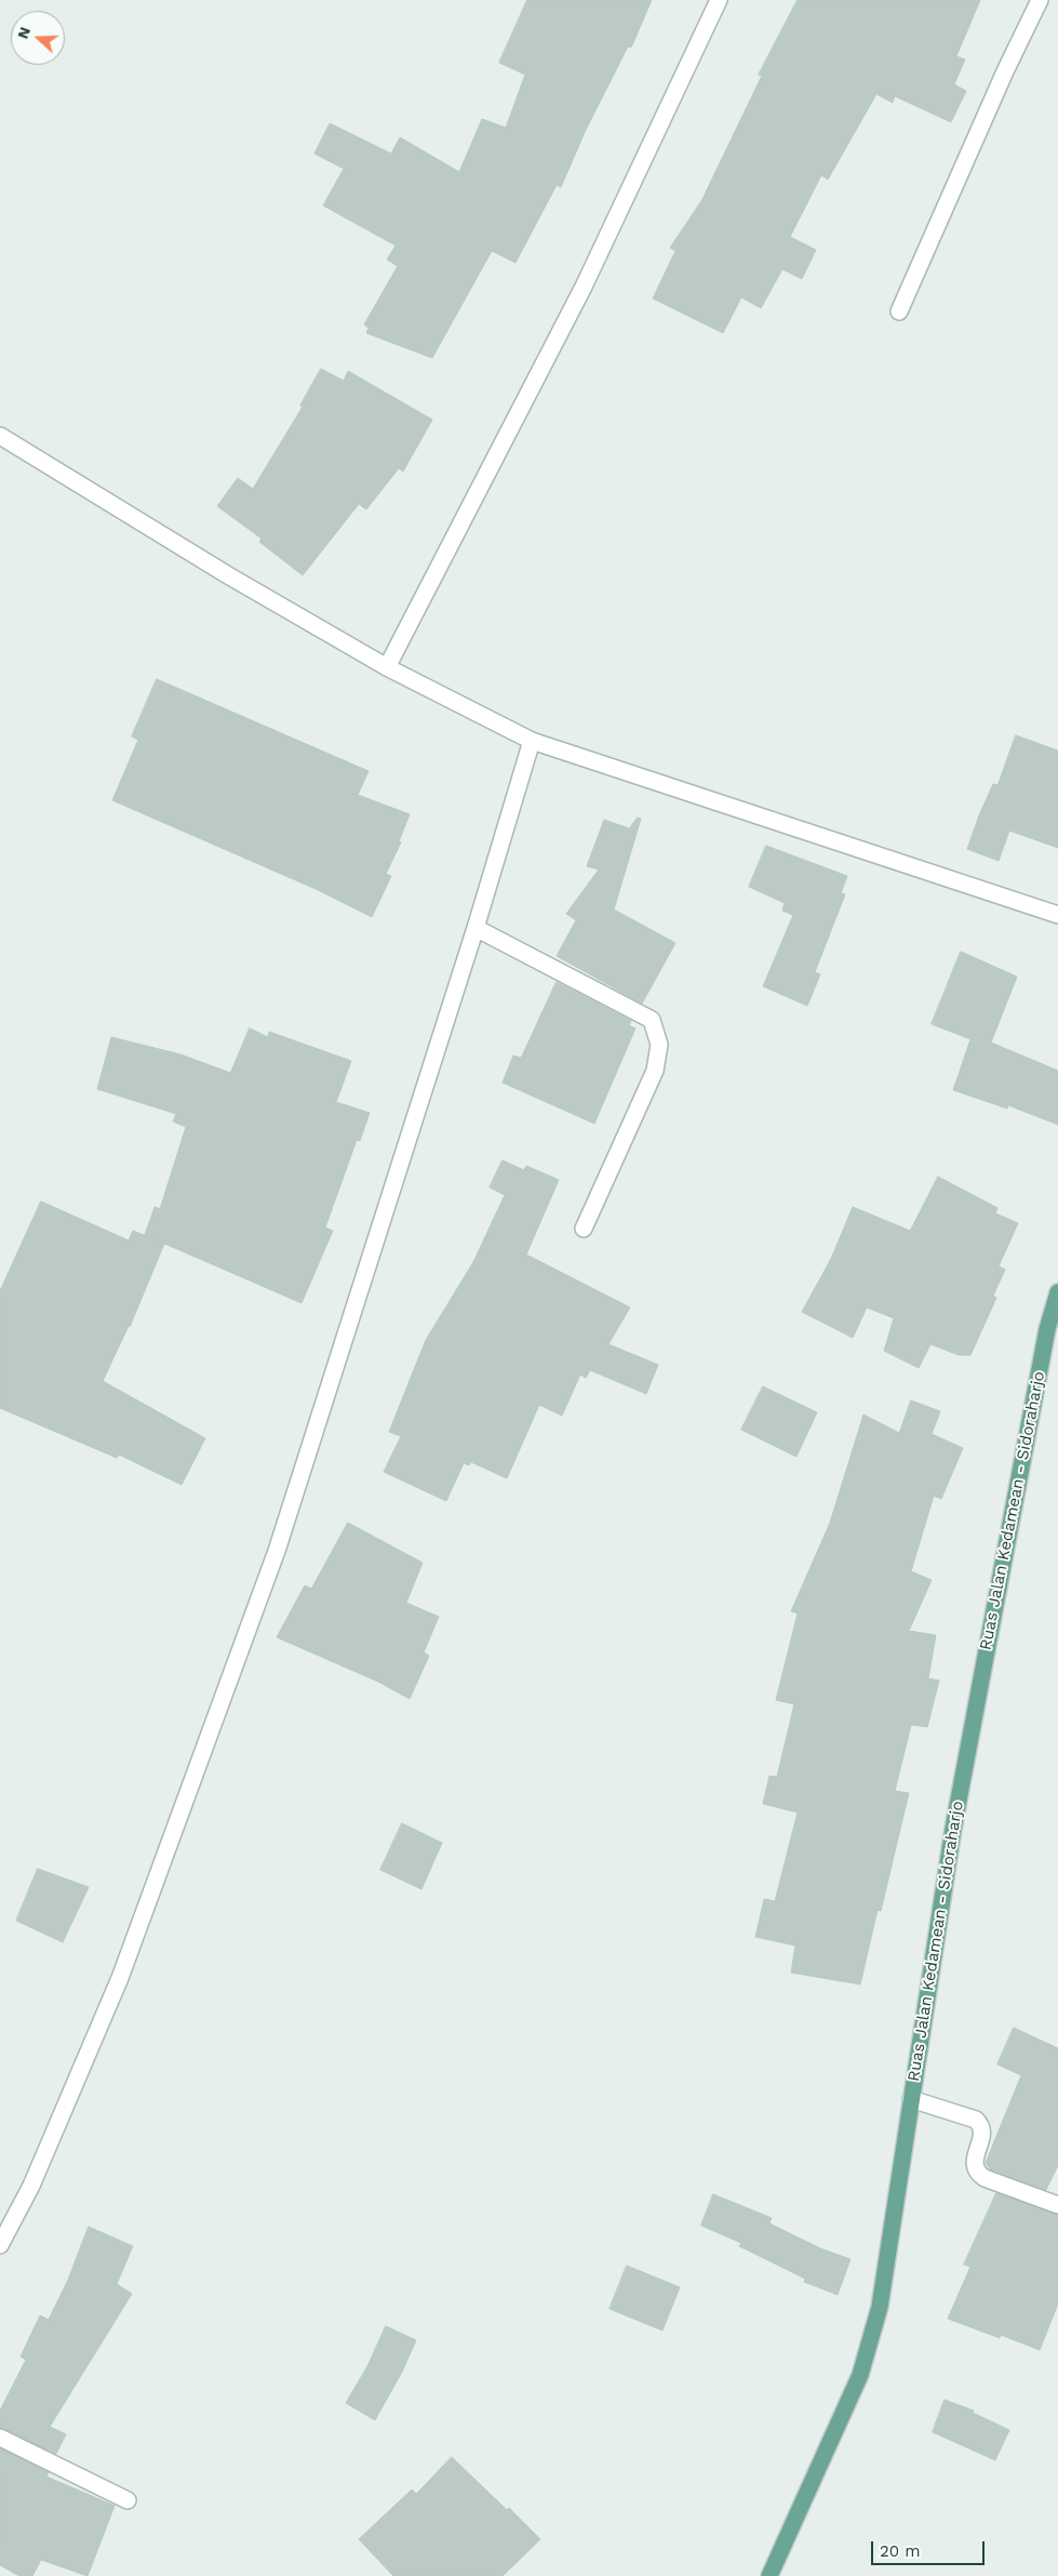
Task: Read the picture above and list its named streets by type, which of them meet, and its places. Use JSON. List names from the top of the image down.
{
  "streets": {
    "main road": ["Ruas Jalan Kedamean - Sidoraharjo"]
  },
  "scale_bar": "20 m",
  "north": "left"
}
